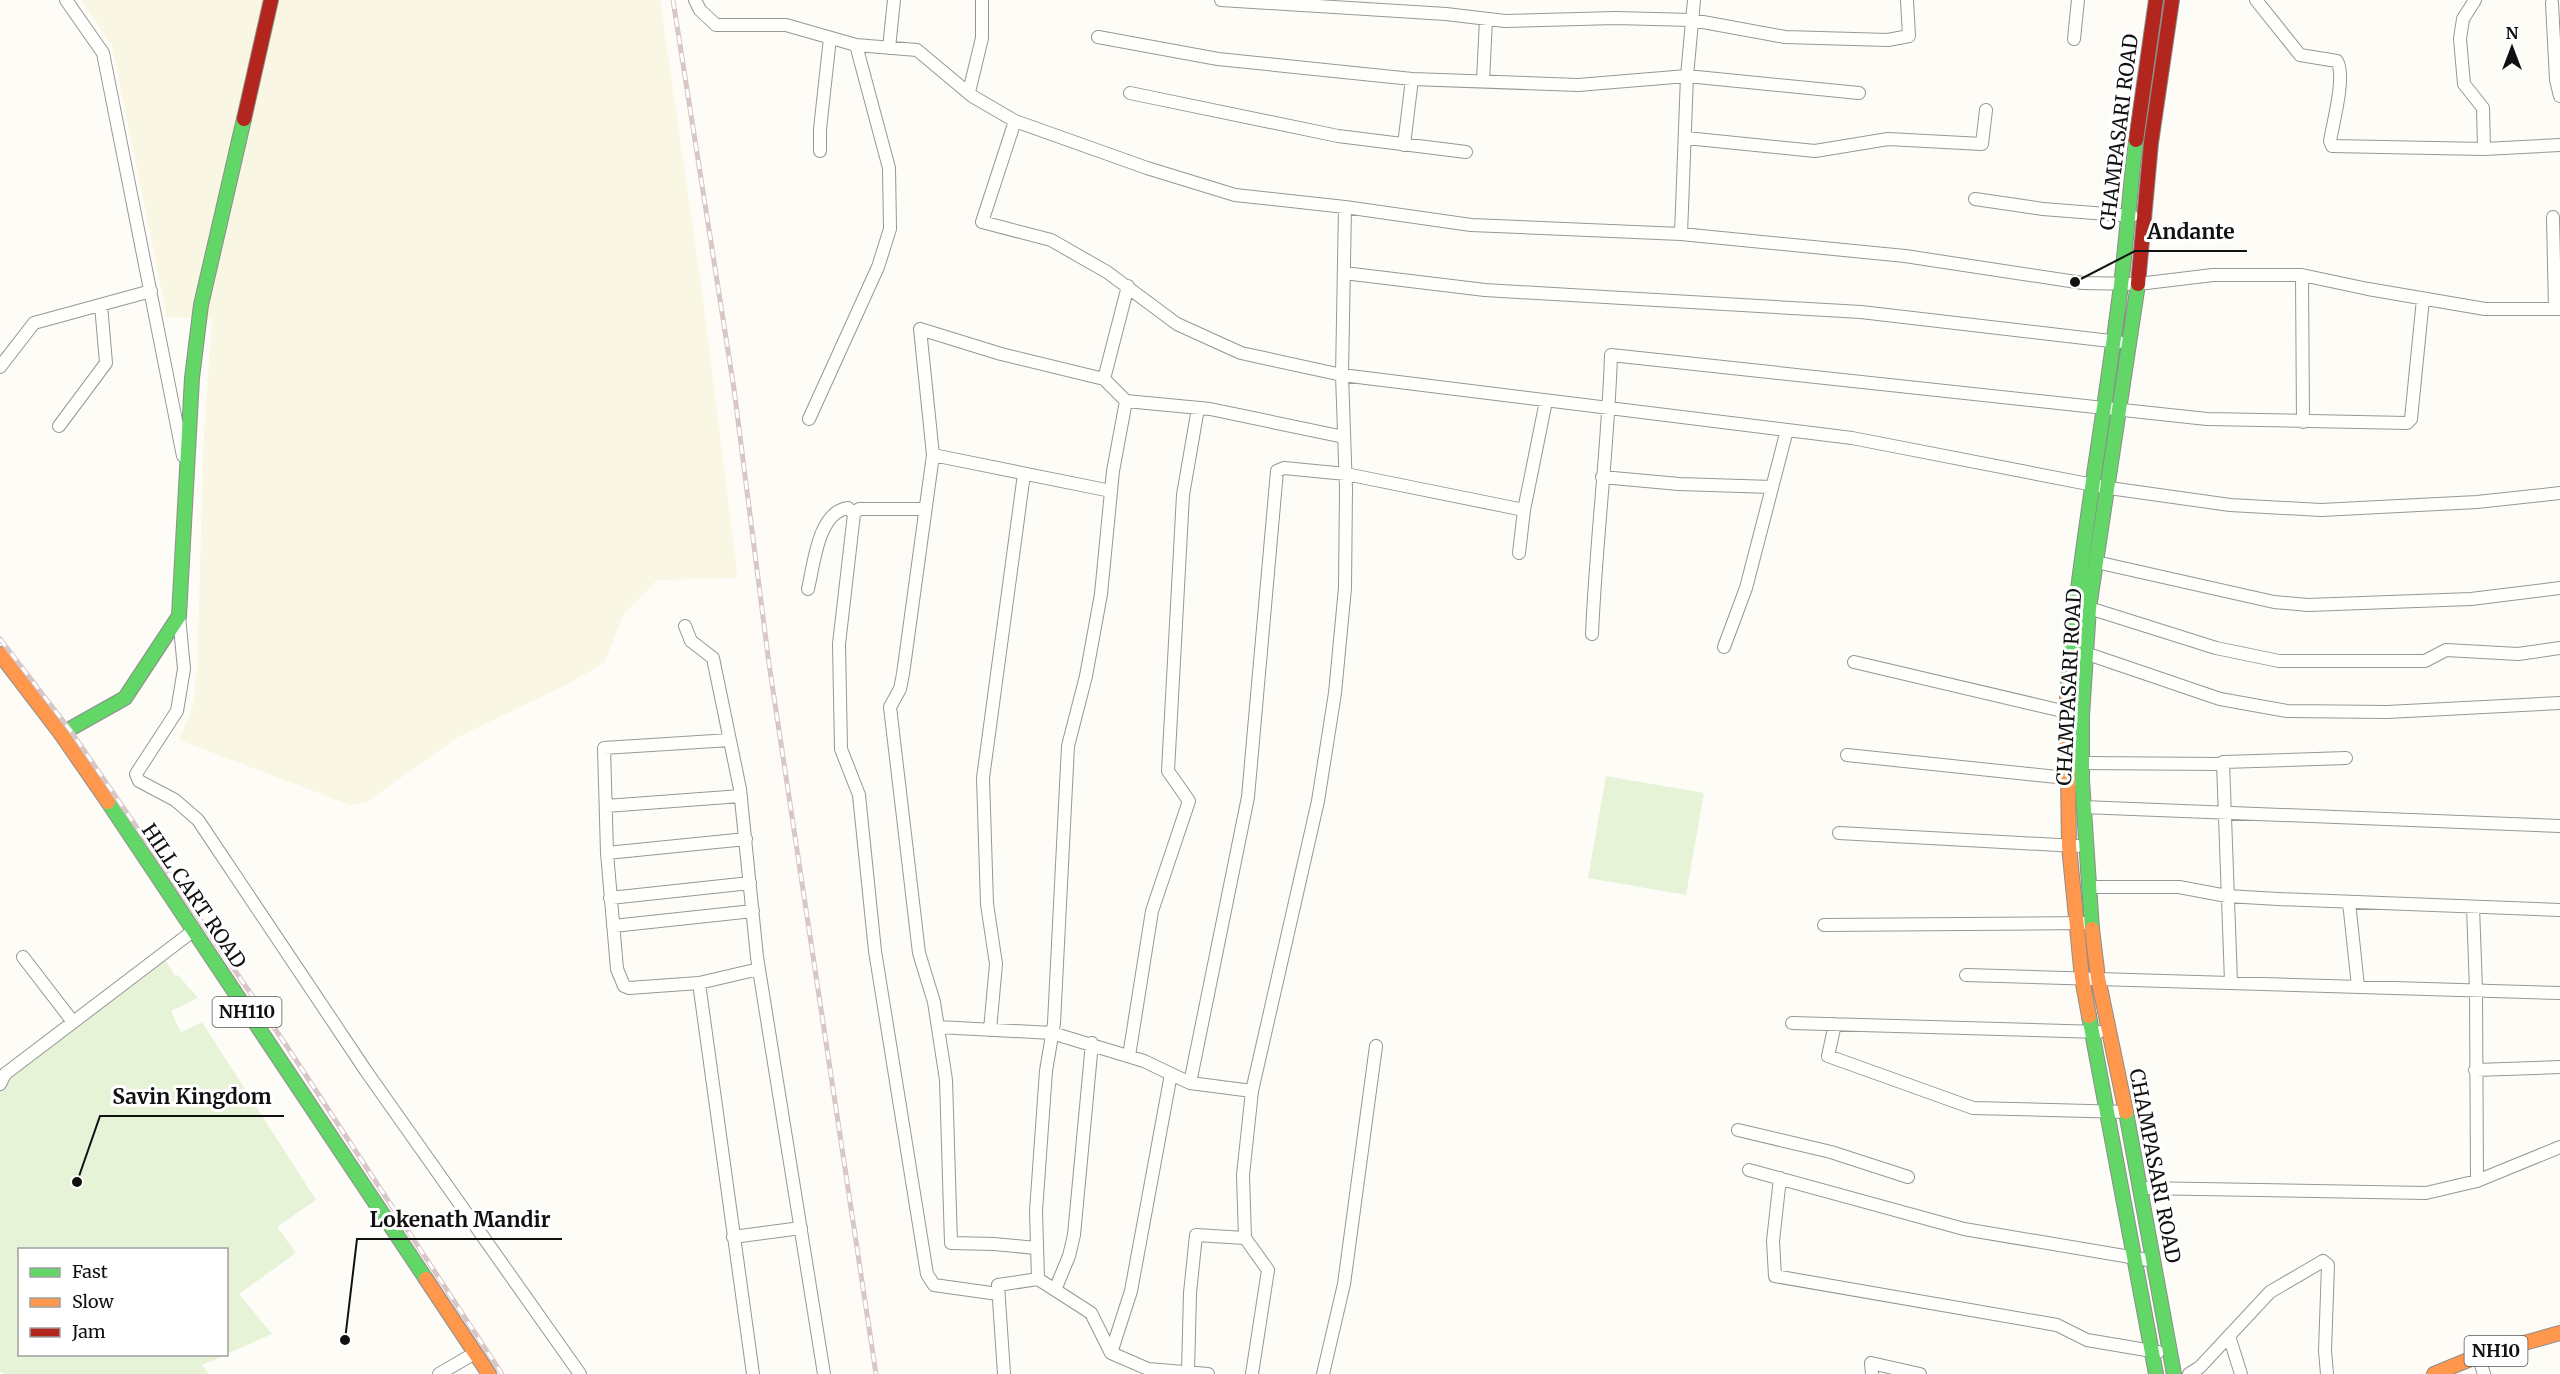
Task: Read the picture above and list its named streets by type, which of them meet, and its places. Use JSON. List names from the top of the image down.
{
  "streets": {
    "main road": [
      "CHAMPASARI ROAD",
      "HILL CART ROAD",
      "NH110",
      "NH10"
    ]
  },
  "places": ["Andante", "Savin Kingdom", "Lokenath Mandir"],
  "legend": ["Fast", "Slow", "Jam"],
  "north": "top"
}
